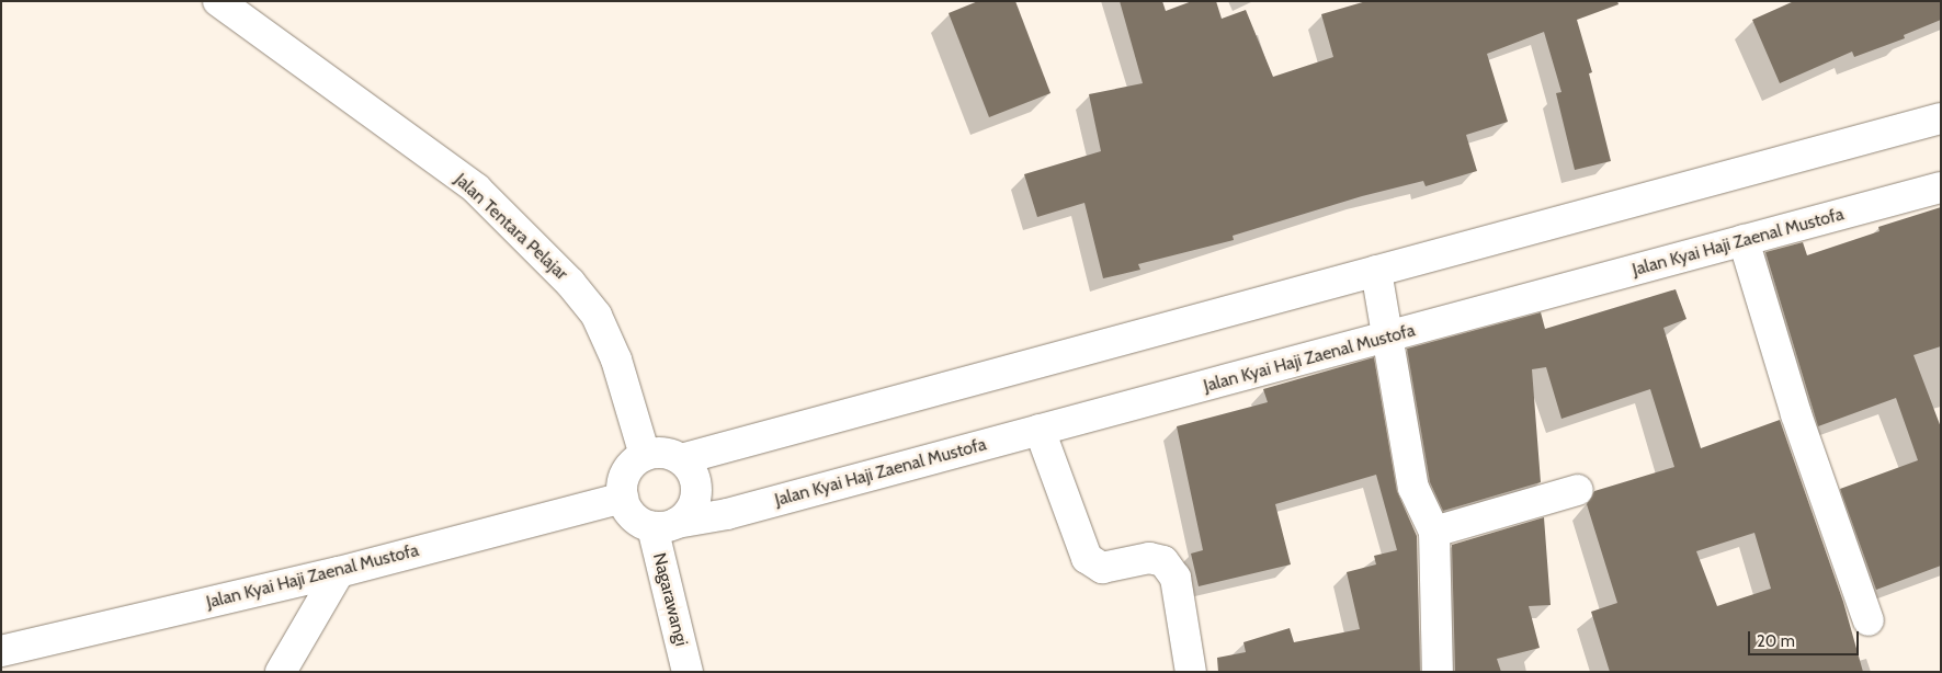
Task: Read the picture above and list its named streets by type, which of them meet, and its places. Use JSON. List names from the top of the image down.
{
  "streets": {
    "main road": ["Jalan Tentara Pelajar", "Jalan Kyai Haji Zaenal Mustofa", "Nagarawangi"]
  },
  "crossings": [
    ["Jalan Tentara Pelajar", "Jalan Kyai Haji Zaenal Mustofa"],
    ["Jalan Tentara Pelajar", "Nagarawangi"],
    ["Jalan Kyai Haji Zaenal Mustofa", "Nagarawangi"]
  ],
  "scale_bar": "20 m"
}
